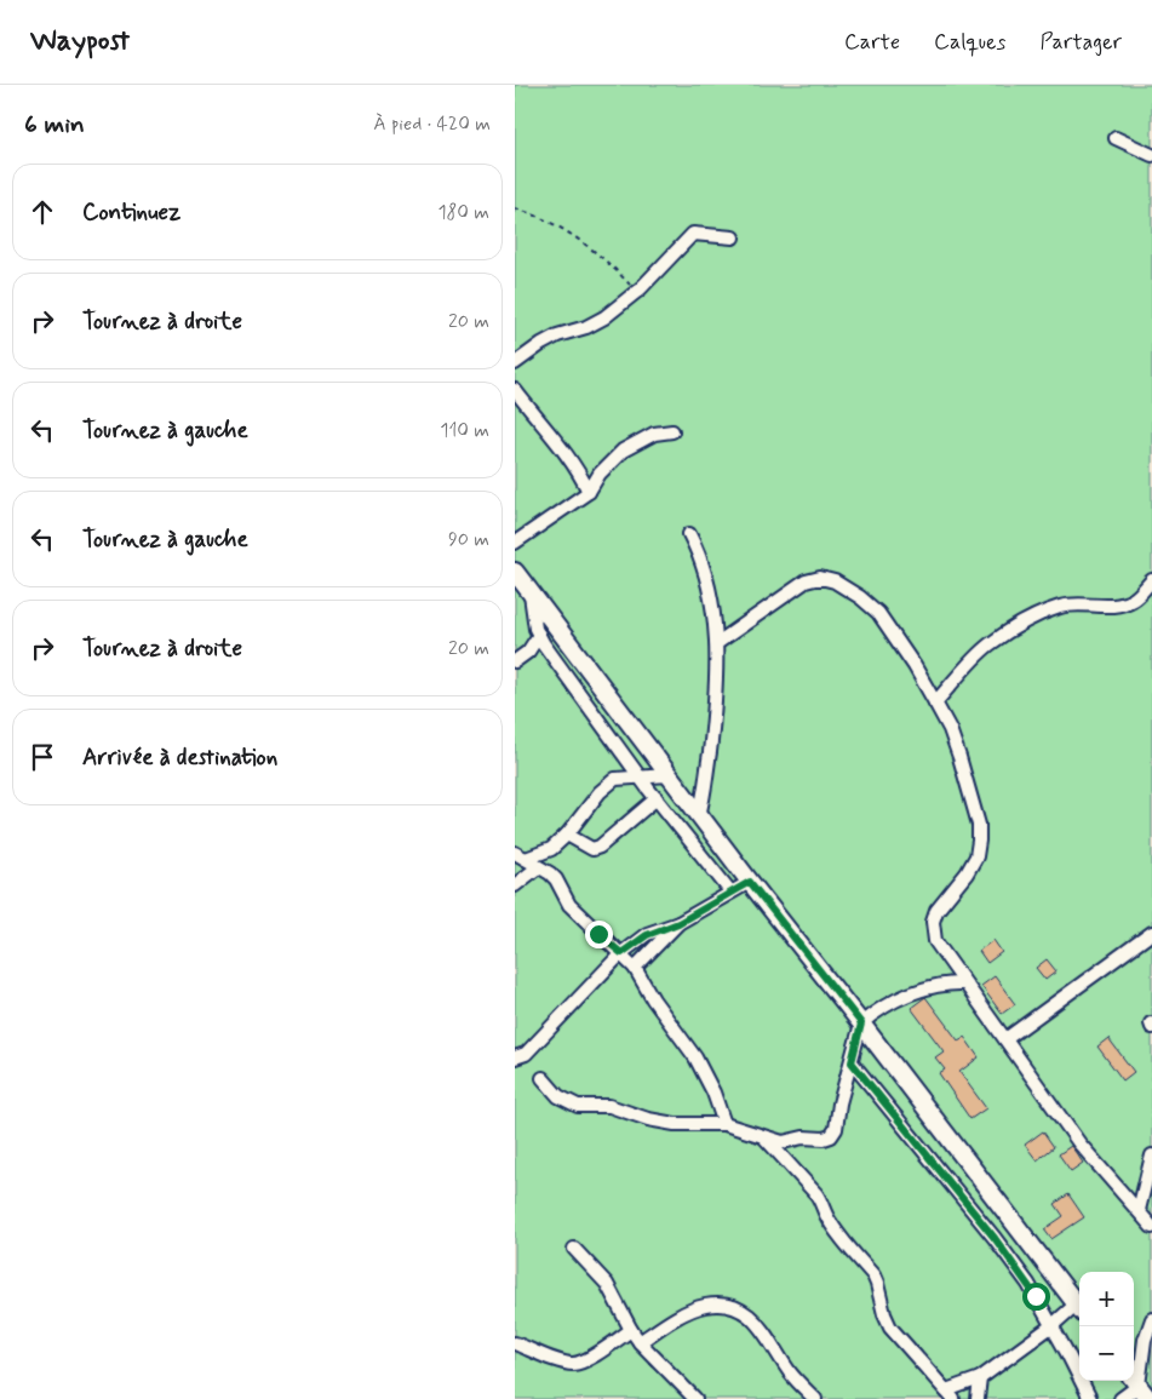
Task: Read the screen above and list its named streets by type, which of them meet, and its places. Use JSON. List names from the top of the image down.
{
  "page": {
    "header": "Waypost",
    "nav": ["Carte", "Calques", "Partager"],
    "heading": ["6 min", "À pied · 420 m"],
    "list": [
      ["Continuez", "180 m"],
      ["Tournez à droite", "20 m"],
      ["Tournez à gauche", "110 m"],
      ["Tournez à gauche", "90 m"],
      ["Tournez à droite", "20 m"],
      "Arrivée à destination"
    ],
    "map_buttons": ["+", "−"]
  }
}
